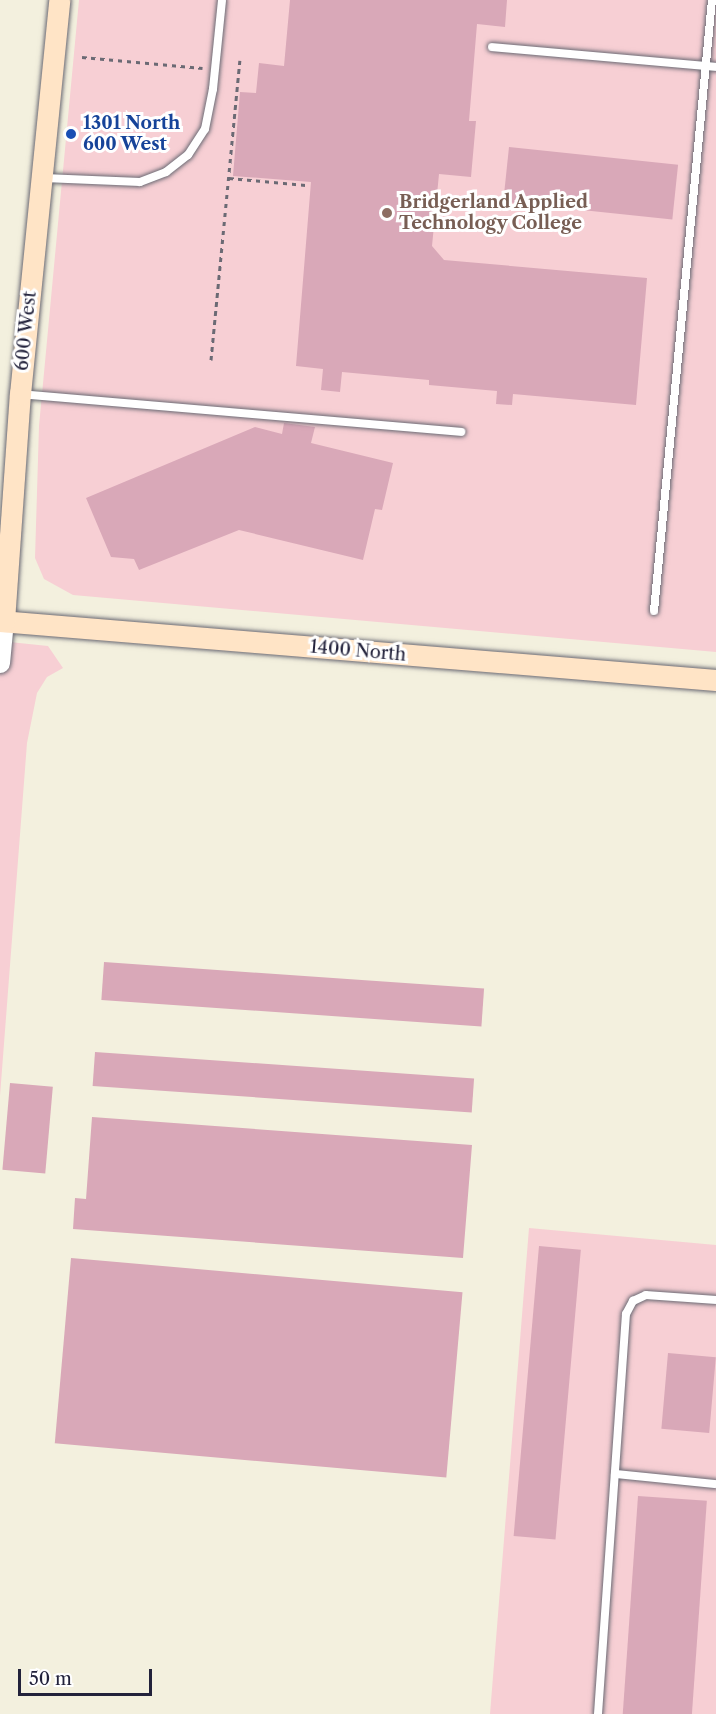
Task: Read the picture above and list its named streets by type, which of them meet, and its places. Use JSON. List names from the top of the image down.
{
  "streets": {
    "main road": ["600 West", "1400 North"]
  },
  "crossings": [
    ["600 West", "1400 North"]
  ],
  "places": ["1301 North 600 West", "Bridgerland Applied Technology College"],
  "scale_bar": "50 m"
}
